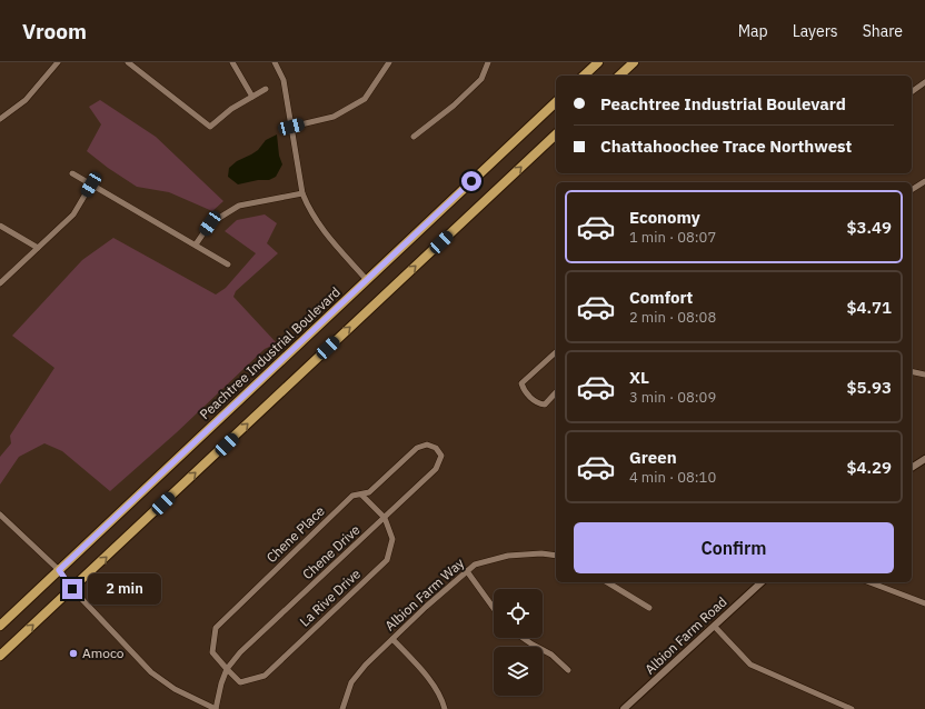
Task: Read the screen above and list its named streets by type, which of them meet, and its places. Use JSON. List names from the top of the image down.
{
  "streets": {
    "highway": ["Peachtree Industrial Boulevard"],
    "street": [
      "Chene Place",
      "Chene Drive",
      "Albion Farm Way",
      "La Rive Drive",
      "Albion Farm Road"
    ]
  },
  "crossings": [
    ["Chene Place", "Chene Drive"],
    ["Chene Place", "La Rive Drive"],
    ["Chene Drive", "La Rive Drive"]
  ],
  "places": ["Amoco"],
  "page": {
    "header": "Vroom",
    "nav": ["Map", "Layers", "Share"],
    "banner": ["Peachtree Industrial Boulevard", "Chattahoochee Trace Northwest"],
    "list": [
      {
        "name": "Economy",
        "note": "1 min · 08:07",
        "value": "$3.49"
      },
      {
        "name": "Comfort",
        "note": "2 min · 08:08",
        "value": "$4.71"
      },
      {
        "name": "XL",
        "note": "3 min · 08:09",
        "value": "$5.93"
      },
      {
        "name": "Green",
        "note": "4 min · 08:10",
        "value": "$4.29"
      }
    ],
    "buttons": "Confirm",
    "bubble": "2 min"
  }
}
